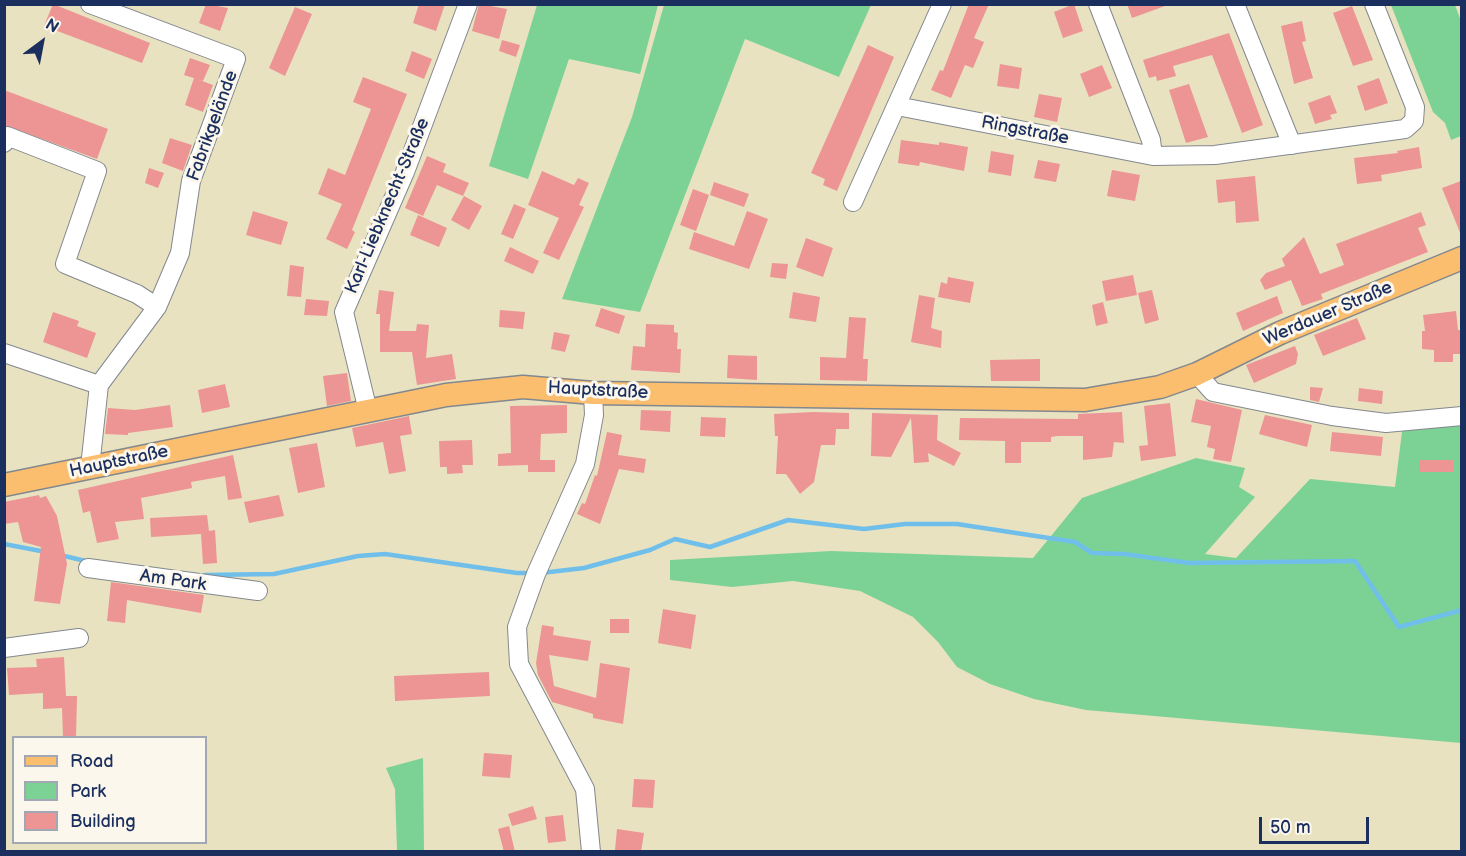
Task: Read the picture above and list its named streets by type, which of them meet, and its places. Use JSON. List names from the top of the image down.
{
  "streets": {
    "main road": ["Werdauer Straße", "Hauptstraße"],
    "street": [
      "Fabrikgelände",
      "Ringstraße",
      "Karl-Liebknecht-Straße",
      "Am Park"
    ]
  },
  "crossings": [
    ["Karl-Liebknecht-Straße", "Hauptstraße"],
    ["Werdauer Straße", "Hauptstraße"]
  ],
  "legend": ["Road", "Park", "Building"],
  "scale_bar": "50 m",
  "north": "top right"
}
